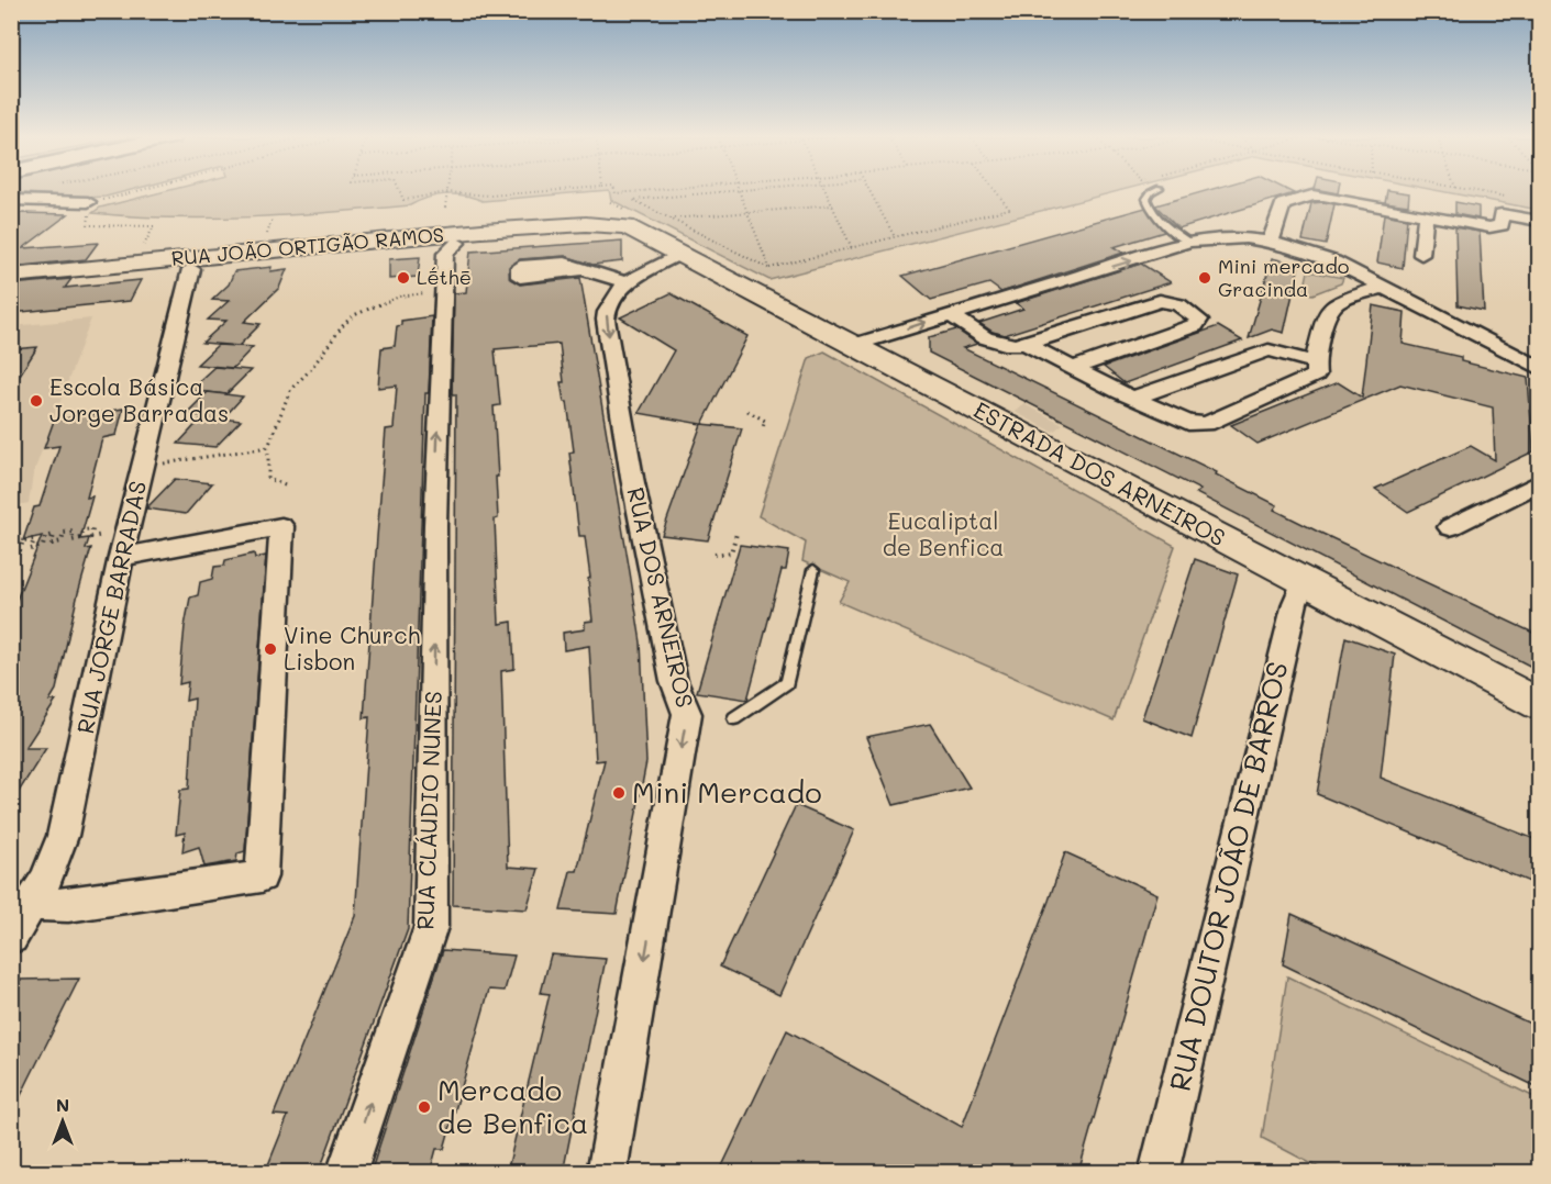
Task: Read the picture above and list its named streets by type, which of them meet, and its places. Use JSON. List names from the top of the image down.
{
  "streets": {
    "street": [
      "RUA JOÃO ORTIGÃO RAMOS",
      "ESTRADA DOS ARNEIROS",
      "RUA DOS ARNEIROS",
      "RUA JORGE BARRADAS",
      "RUA CLÁUDIO NUNES",
      "RUA DOUTOR JOÃO DE BARROS"
    ]
  },
  "crossings": [
    ["RUA JOÃO ORTIGÃO RAMOS", "ESTRADA DOS ARNEIROS"],
    ["RUA JOÃO ORTIGÃO RAMOS", "RUA DOS ARNEIROS"],
    ["RUA JOÃO ORTIGÃO RAMOS", "RUA JORGE BARRADAS"],
    ["RUA JOÃO ORTIGÃO RAMOS", "RUA CLÁUDIO NUNES"],
    ["ESTRADA DOS ARNEIROS", "RUA DOS ARNEIROS"],
    ["ESTRADA DOS ARNEIROS", "RUA DOUTOR JOÃO DE BARROS"]
  ],
  "one_way": ["RUA DOS ARNEIROS", "RUA CLÁUDIO NUNES"],
  "parks": ["Eucaliptal de Benfica"],
  "places": [
    "Lḗthē",
    "Mini mercado Gracinda",
    "Escola Básica Jorge Barradas",
    "Vine Church Lisbon",
    "Mini Mercado",
    "Mercado de Benfica"
  ],
  "north": "top"
}
